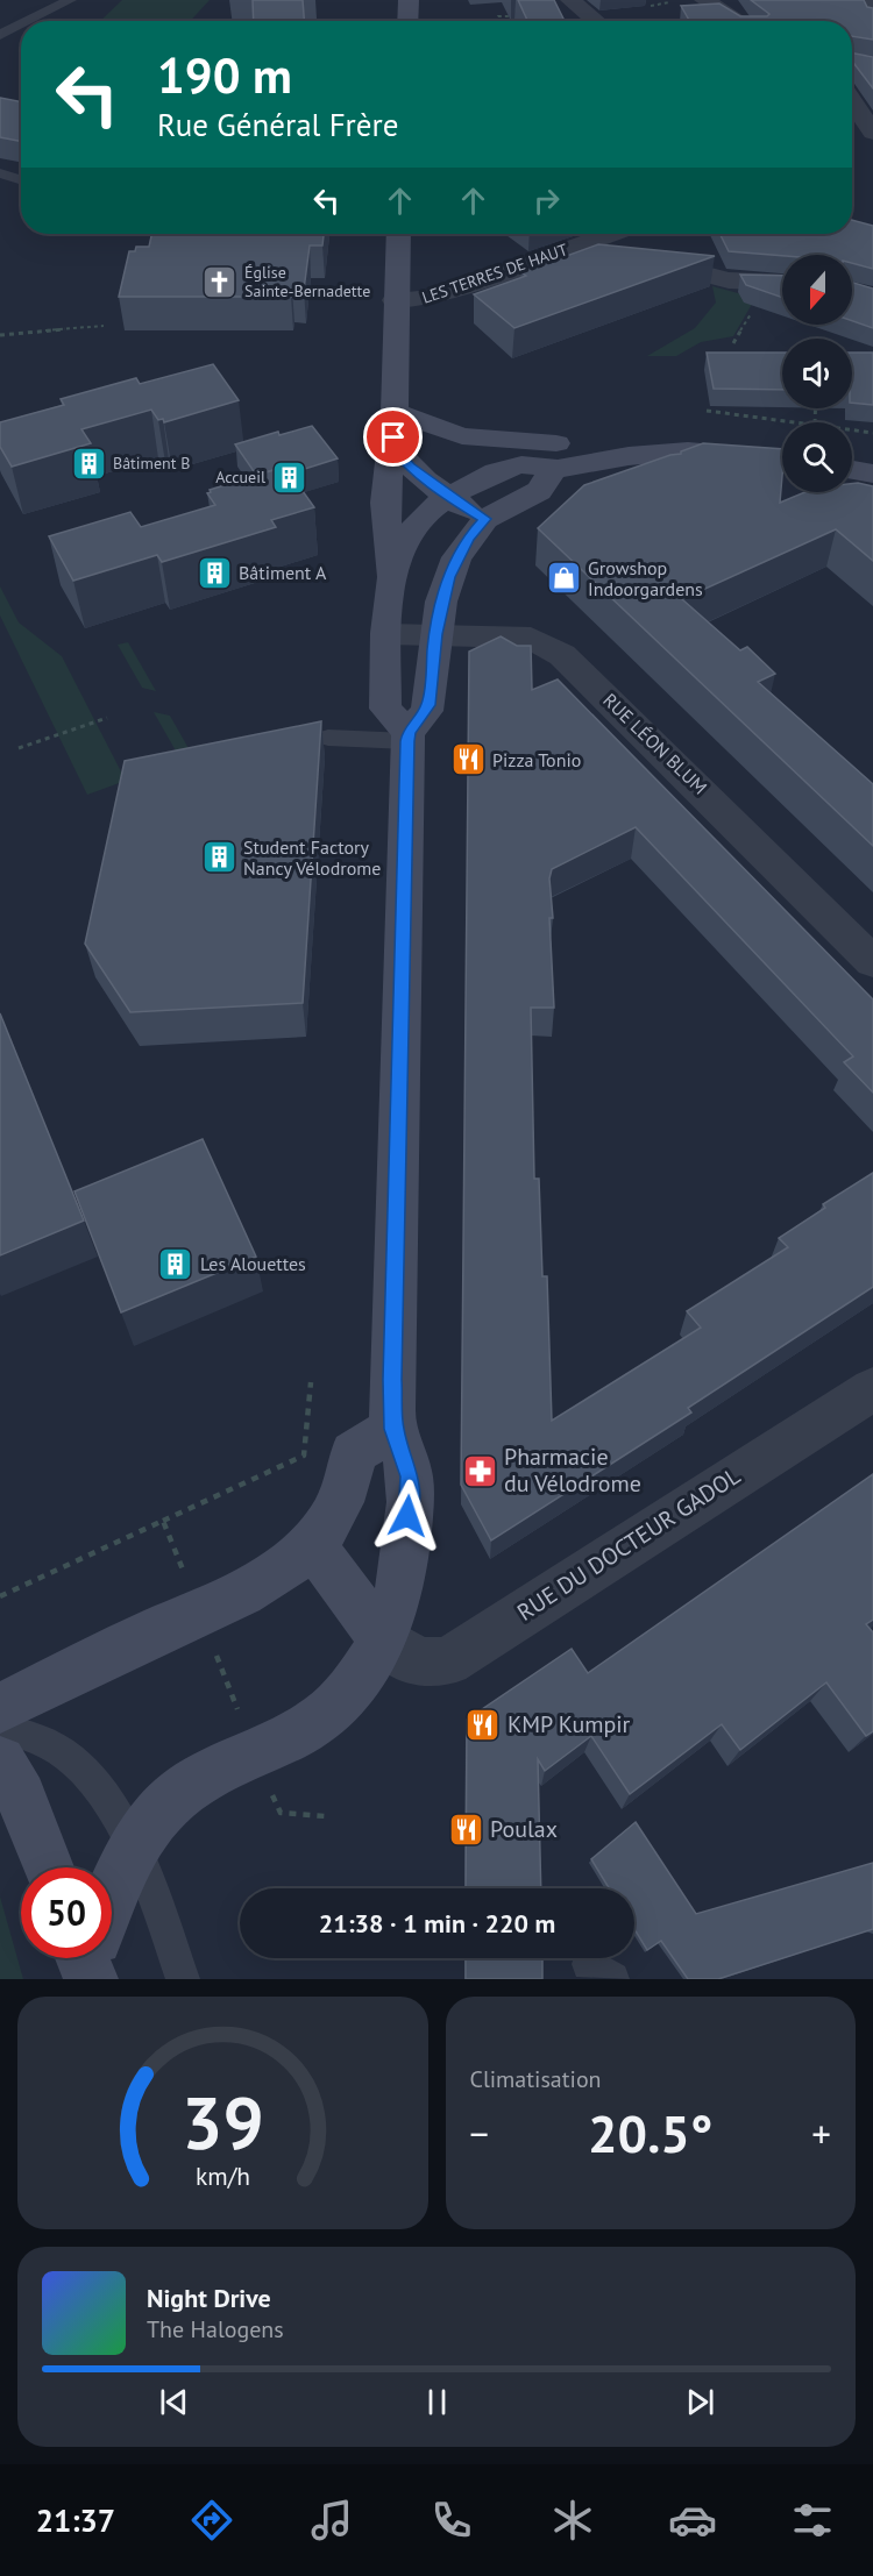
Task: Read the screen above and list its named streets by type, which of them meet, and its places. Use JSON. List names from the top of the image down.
{
  "streets": {
    "street": ["LES TERRES DE HAUT", "RUE LÉON BLUM", "RUE DU DOCTEUR GADOL"]
  },
  "places": {
    "church": ["Église Sainte-Bernadette"],
    "building": [
      "Bâtiment B",
      "Accueil",
      "Bâtiment A",
      "Student Factory Nancy Vélodrome",
      "Les Alouettes"
    ],
    "shop": ["Growshop Indoorgardens"],
    "restaurant": ["Pizza Tonio", "KMP Kumpir", "Poulax"],
    "pharmacy": ["Pharmacie du Vélodrome"]
  },
  "north": "bottom",
  "page": {
    "turn": ["190 m", "Rue Général Frère"],
    "limit": "50",
    "trip": "21:38 · 1 min · 220 m",
    "tile": "Climatisation",
    "heat": ["−", "20.5°", "+"],
    "song": ["Night Drive", "The Halogens"],
    "tabs": "21:37",
    "gauge": ["39", "km/h"]
  }
}
